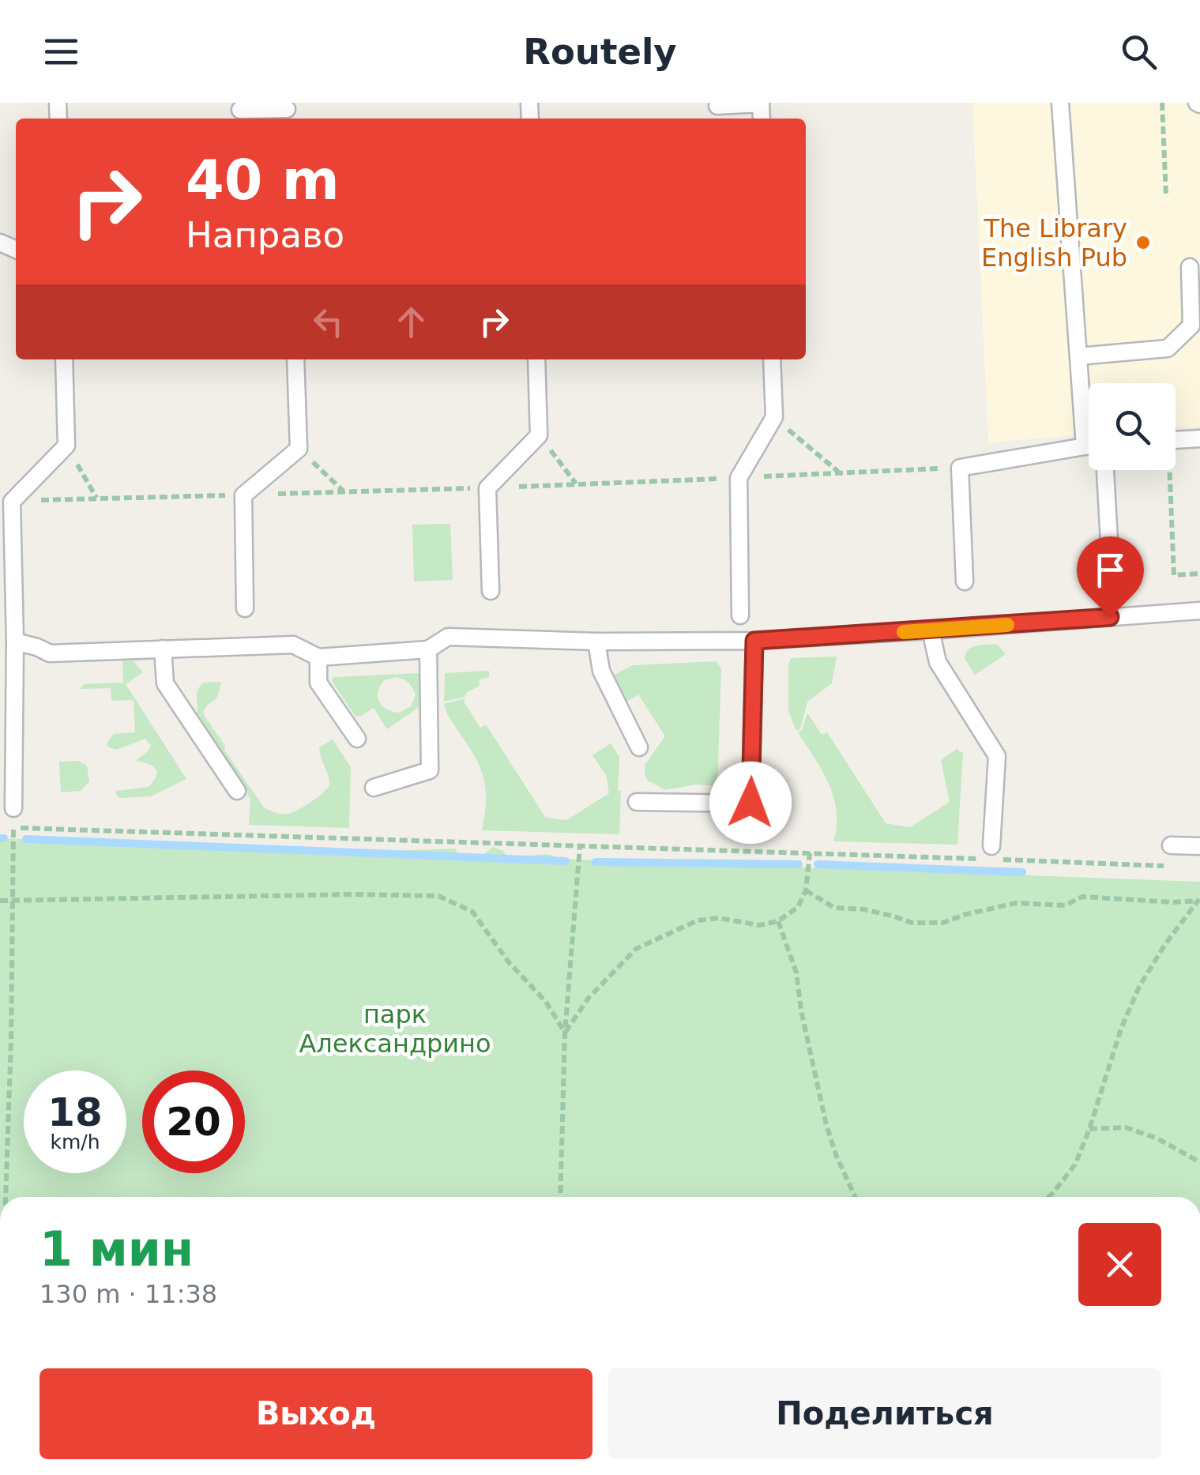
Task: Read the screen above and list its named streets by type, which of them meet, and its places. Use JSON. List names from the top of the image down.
{
  "parks": ["парк Александрино"],
  "places": ["The Library English Pub"],
  "page": {
    "header": "Routely",
    "turn": ["40 m", "Направо"],
    "speed": "18 km/h",
    "limit": "20",
    "heading": ["1 мин", "130 m · 11:38"],
    "buttons": ["Выход", "Поделиться"]
  }
}
